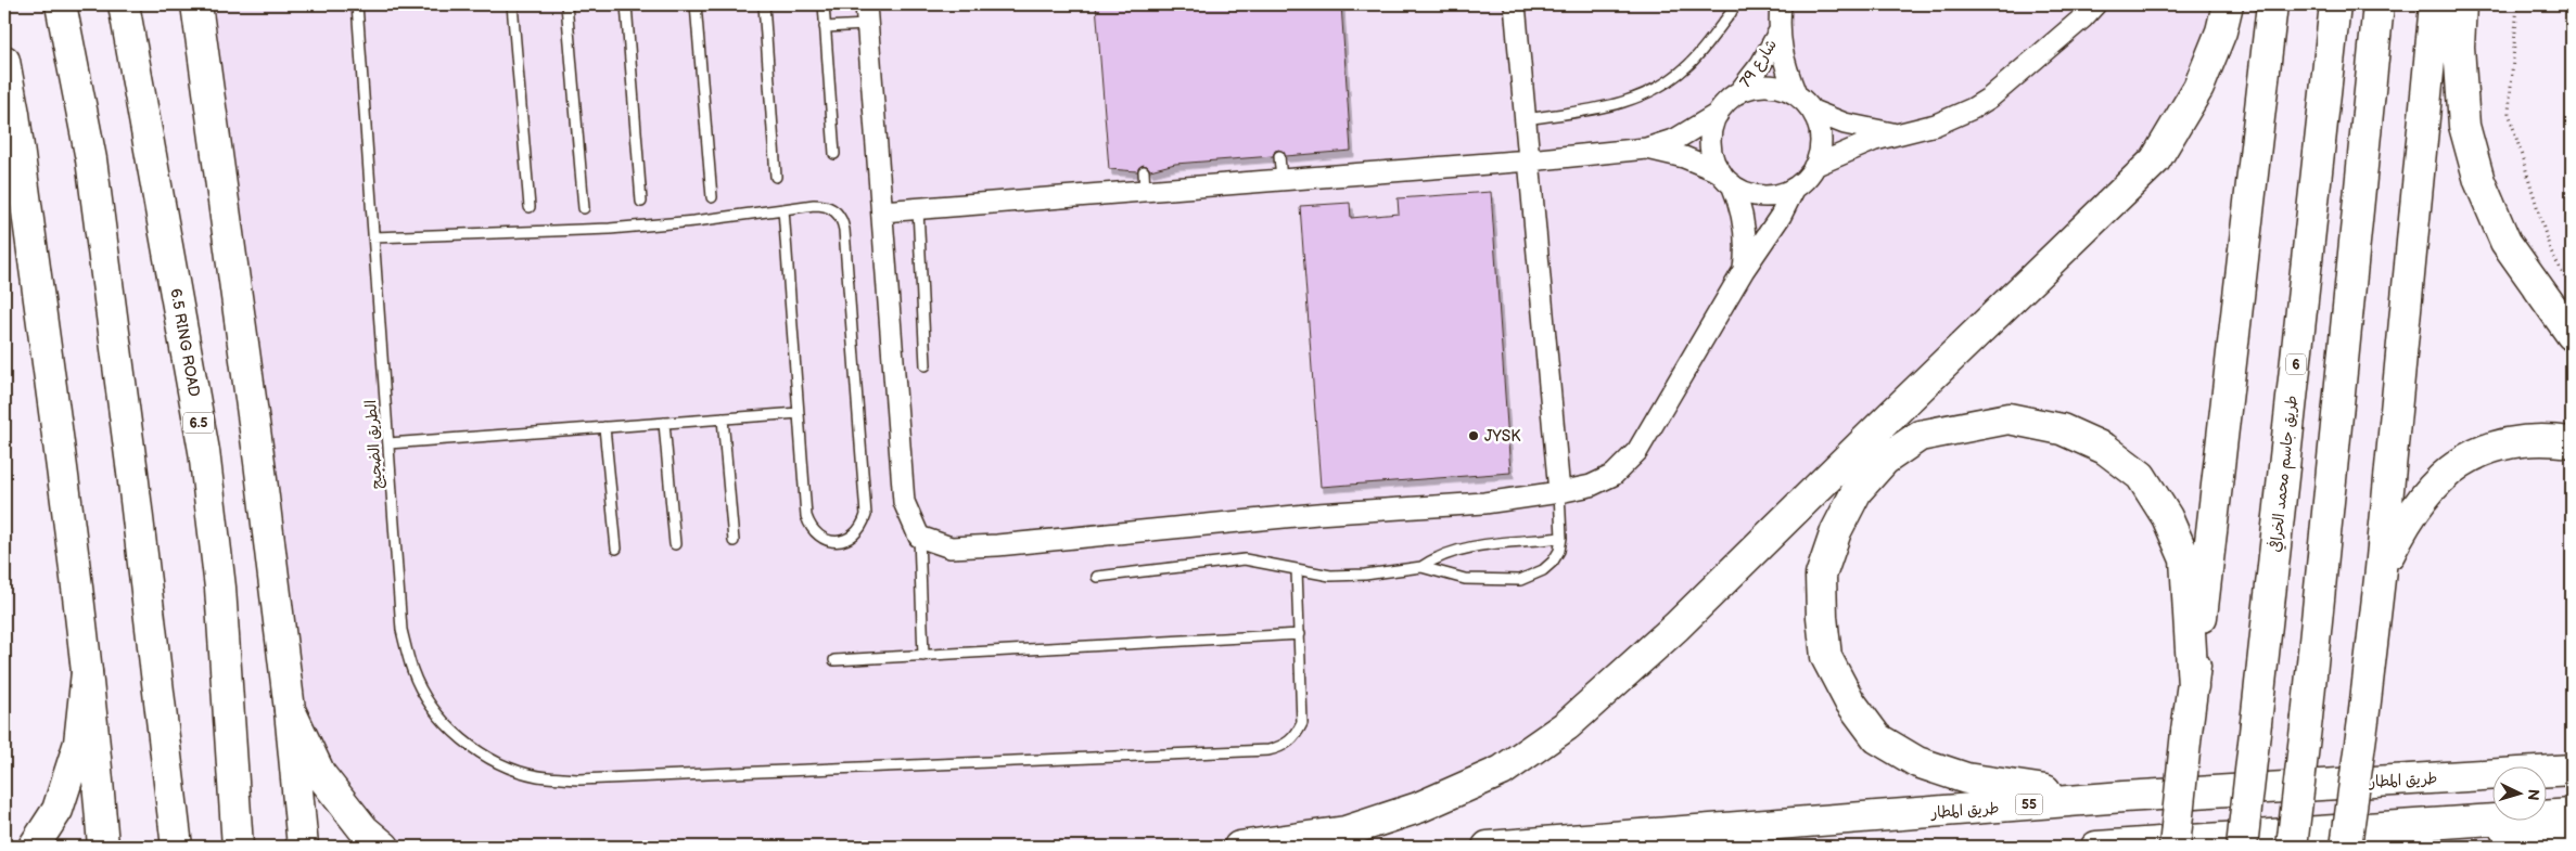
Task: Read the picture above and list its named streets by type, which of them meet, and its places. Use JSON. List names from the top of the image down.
{
  "streets": {
    "main road": [
      "6.5 RING ROAD",
      "6",
      "6.5",
      "طريق جاسم محمد الخرافي",
      "طريق المطار",
      "55"
    ],
    "street": ["شارع 79"],
    "lane": ["الطريق الضجيج"]
  },
  "places": ["JYSK"],
  "north": "right"
}
